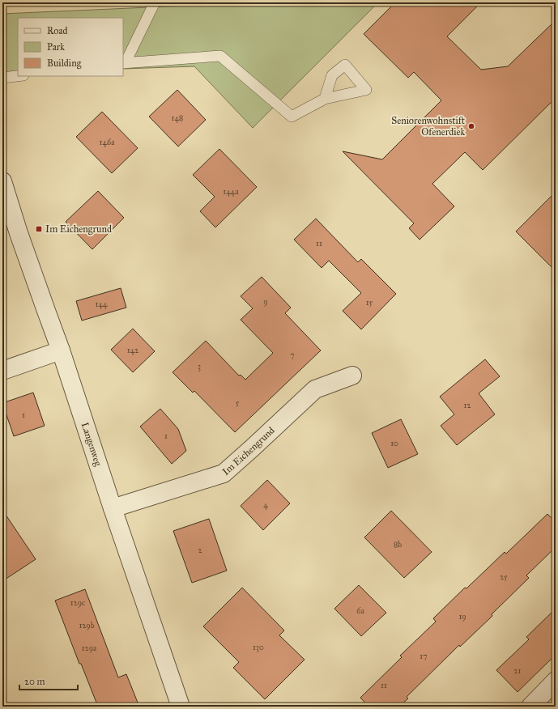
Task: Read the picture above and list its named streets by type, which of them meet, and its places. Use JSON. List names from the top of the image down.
{
  "streets": {
    "street": ["Langenweg", "Im Eichengrund"]
  },
  "crossings": [
    ["Langenweg", "Im Eichengrund"]
  ],
  "places": {
    "other": ["Seniorenwohnstift Ofenerdiek"],
    "transit": ["Im Eichengrund"]
  },
  "house_numbers": [
    "148",
    "146a",
    "144a",
    "11",
    "9",
    "15",
    "144",
    "142",
    "7",
    "3",
    "5",
    "12",
    "1",
    "1",
    "10",
    "4",
    "8b",
    "2",
    "25",
    "129c",
    "6a",
    "19",
    "129b",
    "130",
    "129a",
    "17",
    "21",
    "11"
  ],
  "legend": ["Road", "Park", "Building"],
  "scale_bar": "20 m"
}
